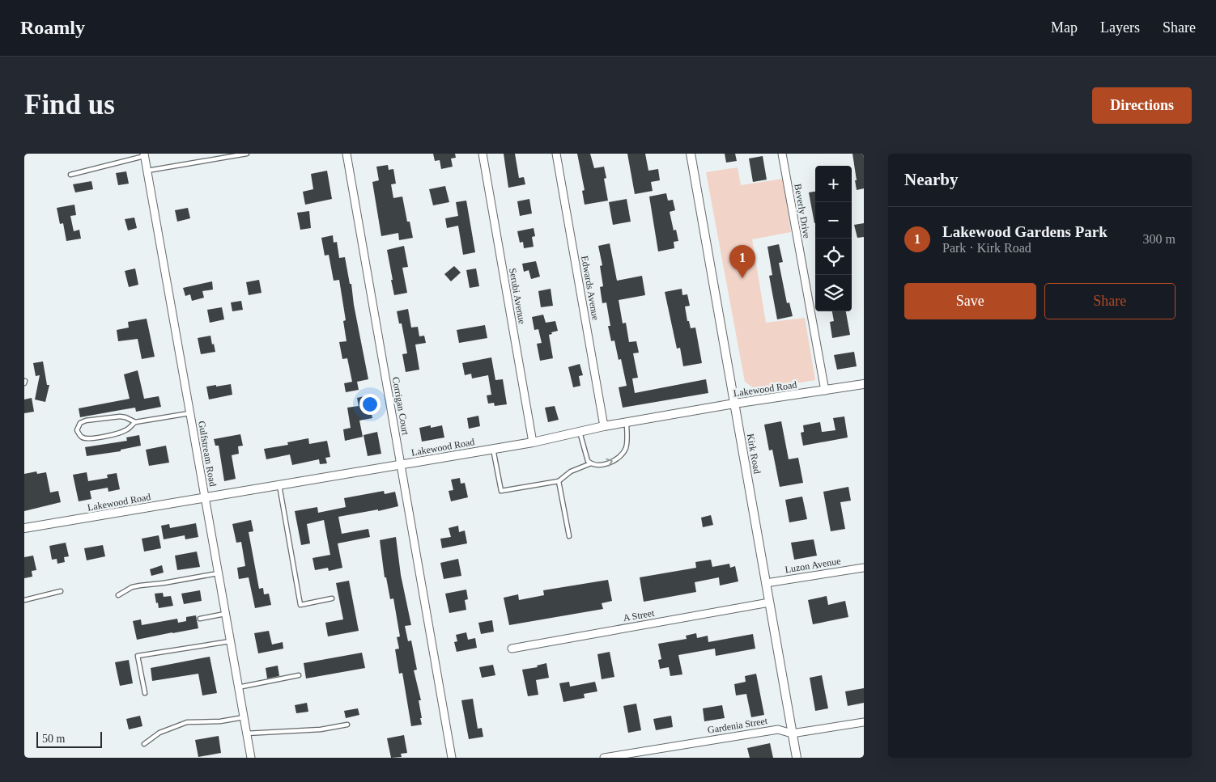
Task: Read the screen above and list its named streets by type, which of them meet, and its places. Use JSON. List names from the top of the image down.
{
  "streets": {
    "street": [
      "Beverly Drive",
      "Edwards Avenue",
      "Serubi Avenue",
      "Lakewood Road",
      "Corrigan Court",
      "Gulfstream Road",
      "Kirk Road",
      "Luzon Avenue",
      "A Street",
      "Gardenia Street"
    ]
  },
  "crossings": [
    ["Beverly Drive", "Lakewood Road"],
    ["Edwards Avenue", "Lakewood Road"],
    ["Serubi Avenue", "Lakewood Road"],
    ["Lakewood Road", "Corrigan Court"],
    ["Lakewood Road", "Gulfstream Road"],
    ["Lakewood Road", "Kirk Road"],
    ["Kirk Road", "Luzon Avenue"],
    ["Kirk Road", "A Street"],
    ["Kirk Road", "Gardenia Street"]
  ],
  "scale_bar": "50 m",
  "page": {
    "header": "Roamly",
    "nav": ["Map", "Layers", "Share"],
    "buttons": [
      "Directions",
      ["Save", "Share"]
    ],
    "title": "Find us",
    "heading": "Nearby",
    "map_buttons": ["+", "−"],
    "list": [
      {
        "mark": "1",
        "name": "Lakewood Gardens Park",
        "note": "Park · Kirk Road",
        "value": "300 m"
      }
    ],
    "pins": "1",
    "scale": "50 m"
  }
}
